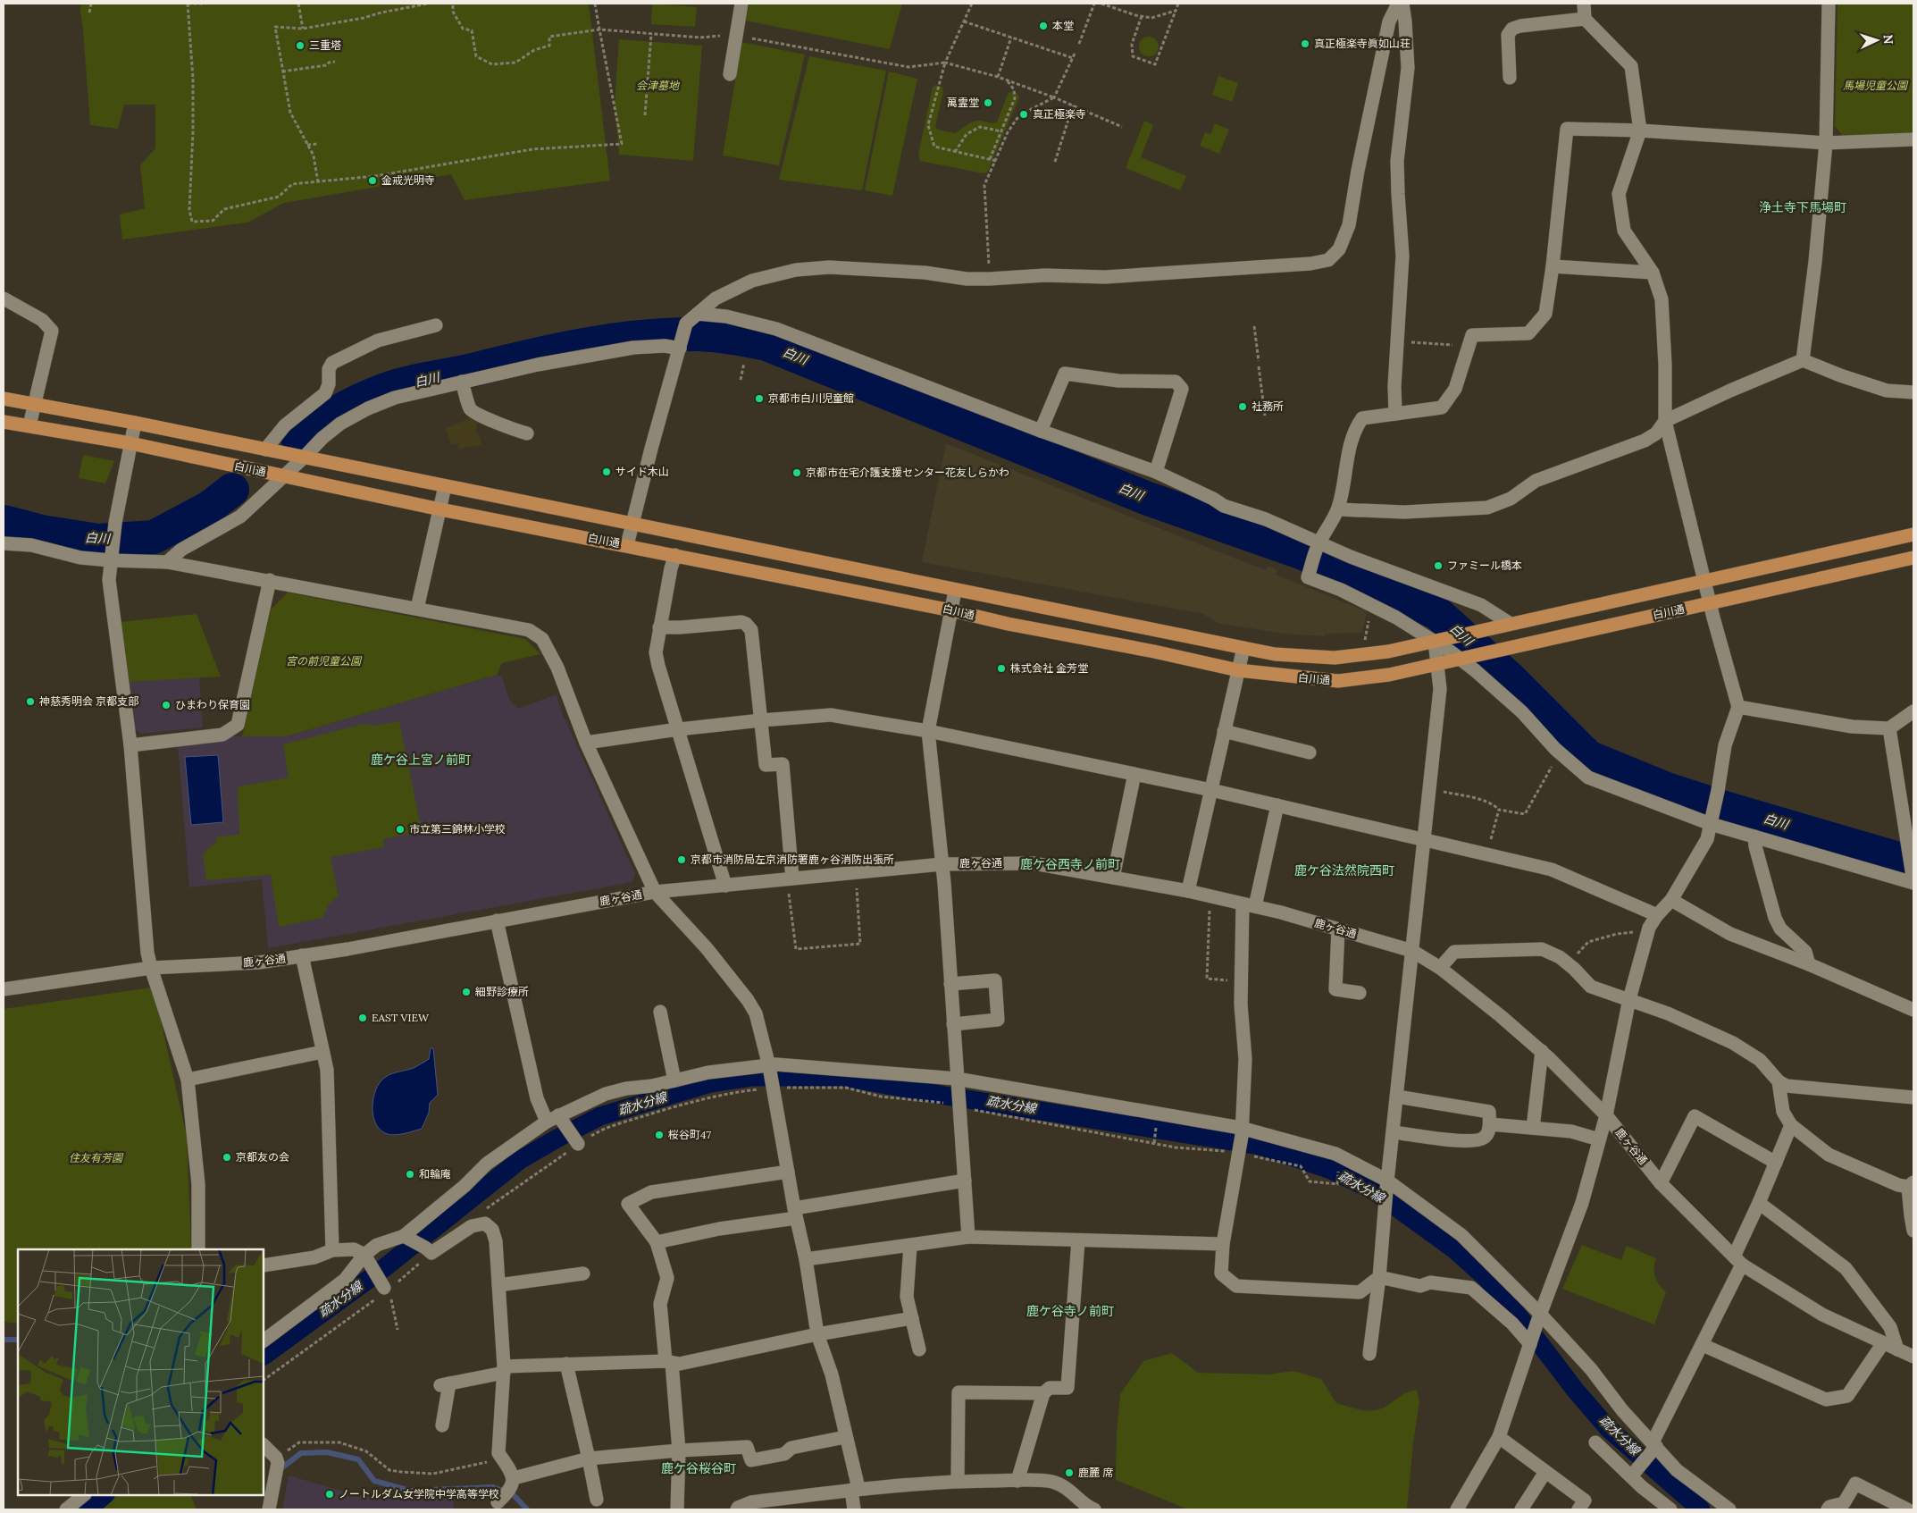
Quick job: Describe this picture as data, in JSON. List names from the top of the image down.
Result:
{
  "streets": {
    "main road": ["白川通"],
    "street": ["鹿ヶ谷通"]
  },
  "districts": [
    "浄土寺下馬場町",
    "鹿ケ谷上宮ノ前町",
    "鹿ケ谷西寺ノ前町",
    "鹿ケ谷法然院西町",
    "鹿ケ谷寺ノ前町",
    "鹿ケ谷桜谷町"
  ],
  "water": ["白川", "疏水分線"],
  "parks": [
    "会津墓地",
    "馬場児童公園",
    "宮の前児童公園",
    "住友有芳園"
  ],
  "places": [
    "本堂",
    "真正極楽寺眞如山荘",
    "三重塔",
    "萬霊堂",
    "真正極楽寺",
    "金戒光明寺",
    "京都市白川児童館",
    "社務所",
    "サイド木山",
    "京都市在宅介護支援センター花友しらかわ",
    "ファミール橋本",
    "株式会社 金芳堂",
    "神慈秀明会 京都支部",
    "ひまわり保育園",
    "市立第三錦林小学校",
    "京都市消防局左京消防署鹿ヶ谷消防出張所",
    "細野診療所",
    "EAST VIEW",
    "桜谷町47",
    "京都友の会",
    "和輪庵",
    "鹿麓 席",
    "ノートルダム女学院中学高等学校"
  ],
  "north": "right"
}
